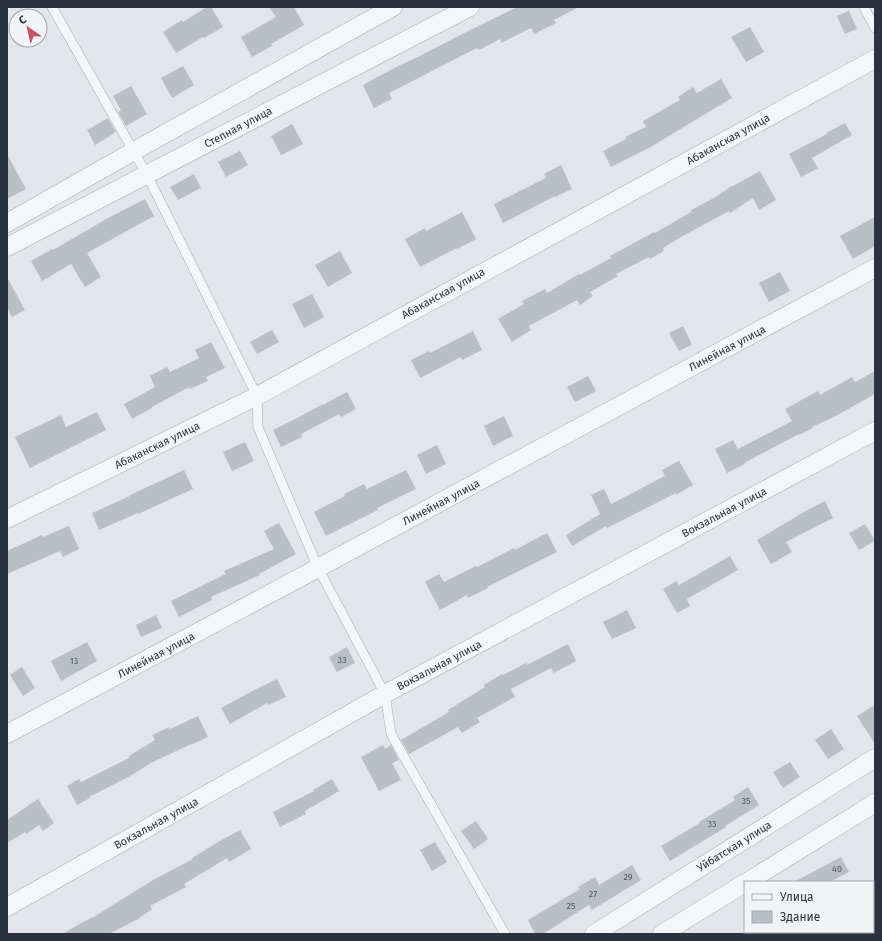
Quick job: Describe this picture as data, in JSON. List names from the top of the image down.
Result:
{
  "streets": {
    "street": [
      "Степная улица",
      "Абаканская улица",
      "Линейная улица",
      "Вокзальная улица",
      "Уйбатская улица"
    ]
  },
  "house_numbers": [
    "33",
    "13",
    "35",
    "33",
    "40",
    "29",
    "27",
    "25"
  ],
  "legend": ["Улица", "Здание"],
  "north": "top left"
}
